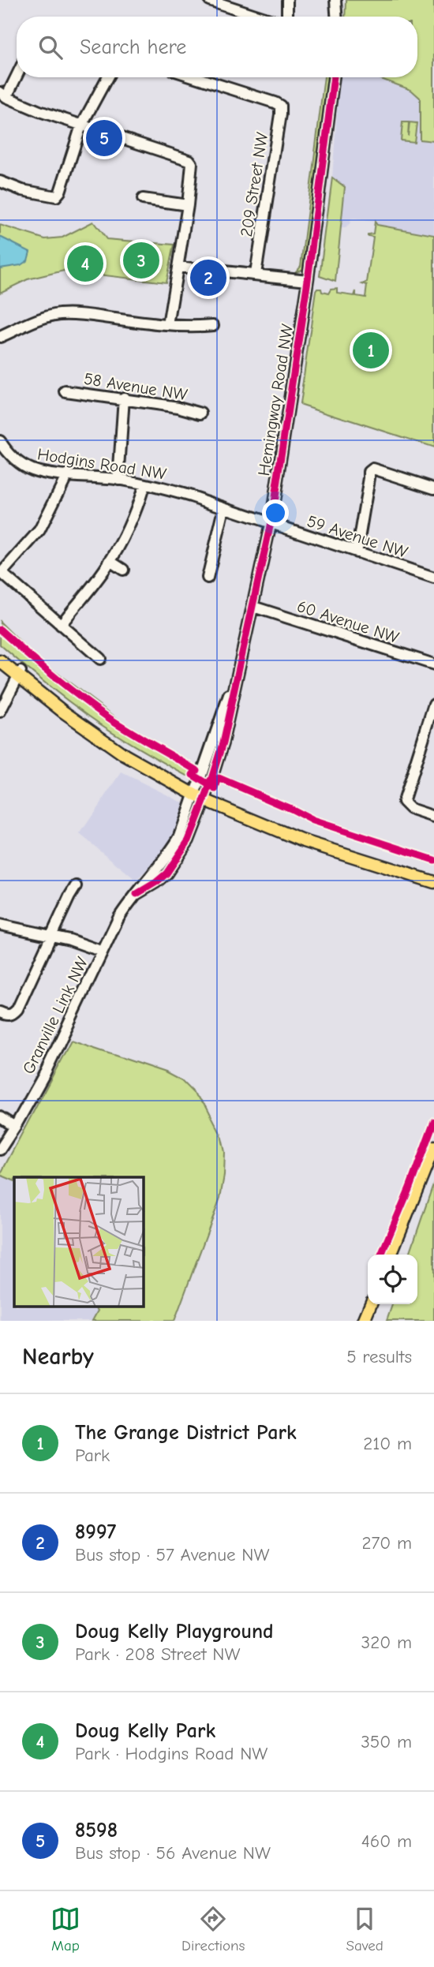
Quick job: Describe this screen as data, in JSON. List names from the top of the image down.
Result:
{
  "streets": {
    "street": [
      "209 Street NW",
      "58 Avenue NW",
      "Hemingway Road NW",
      "Hodgins Road NW",
      "59 Avenue NW",
      "60 Avenue NW",
      "Granville Link NW"
    ]
  },
  "crossings": [
    ["Hemingway Road NW", "Hodgins Road NW"],
    ["Hemingway Road NW", "59 Avenue NW"],
    ["Hemingway Road NW", "60 Avenue NW"],
    ["Hemingway Road NW", "Granville Link NW"],
    ["Hodgins Road NW", "59 Avenue NW"]
  ],
  "page": {
    "search": "Search here",
    "pins": [
      "5",
      "3",
      "4",
      "2",
      "1"
    ],
    "heading": ["Nearby", "5 results"],
    "list": [
      {
        "mark": "1",
        "name": "The Grange District Park",
        "note": "Park",
        "value": "210 m"
      },
      {
        "mark": "2",
        "name": "8997",
        "note": "Bus stop · 57 Avenue NW",
        "value": "270 m"
      },
      {
        "mark": "3",
        "name": "Doug Kelly Playground",
        "note": "Park · 208 Street NW",
        "value": "320 m"
      },
      {
        "mark": "4",
        "name": "Doug Kelly Park",
        "note": "Park · Hodgins Road NW",
        "value": "350 m"
      },
      {
        "mark": "5",
        "name": "8598",
        "note": "Bus stop · 56 Avenue NW",
        "value": "460 m"
      }
    ],
    "nav": ["Map", "Directions", "Saved"]
  }
}
